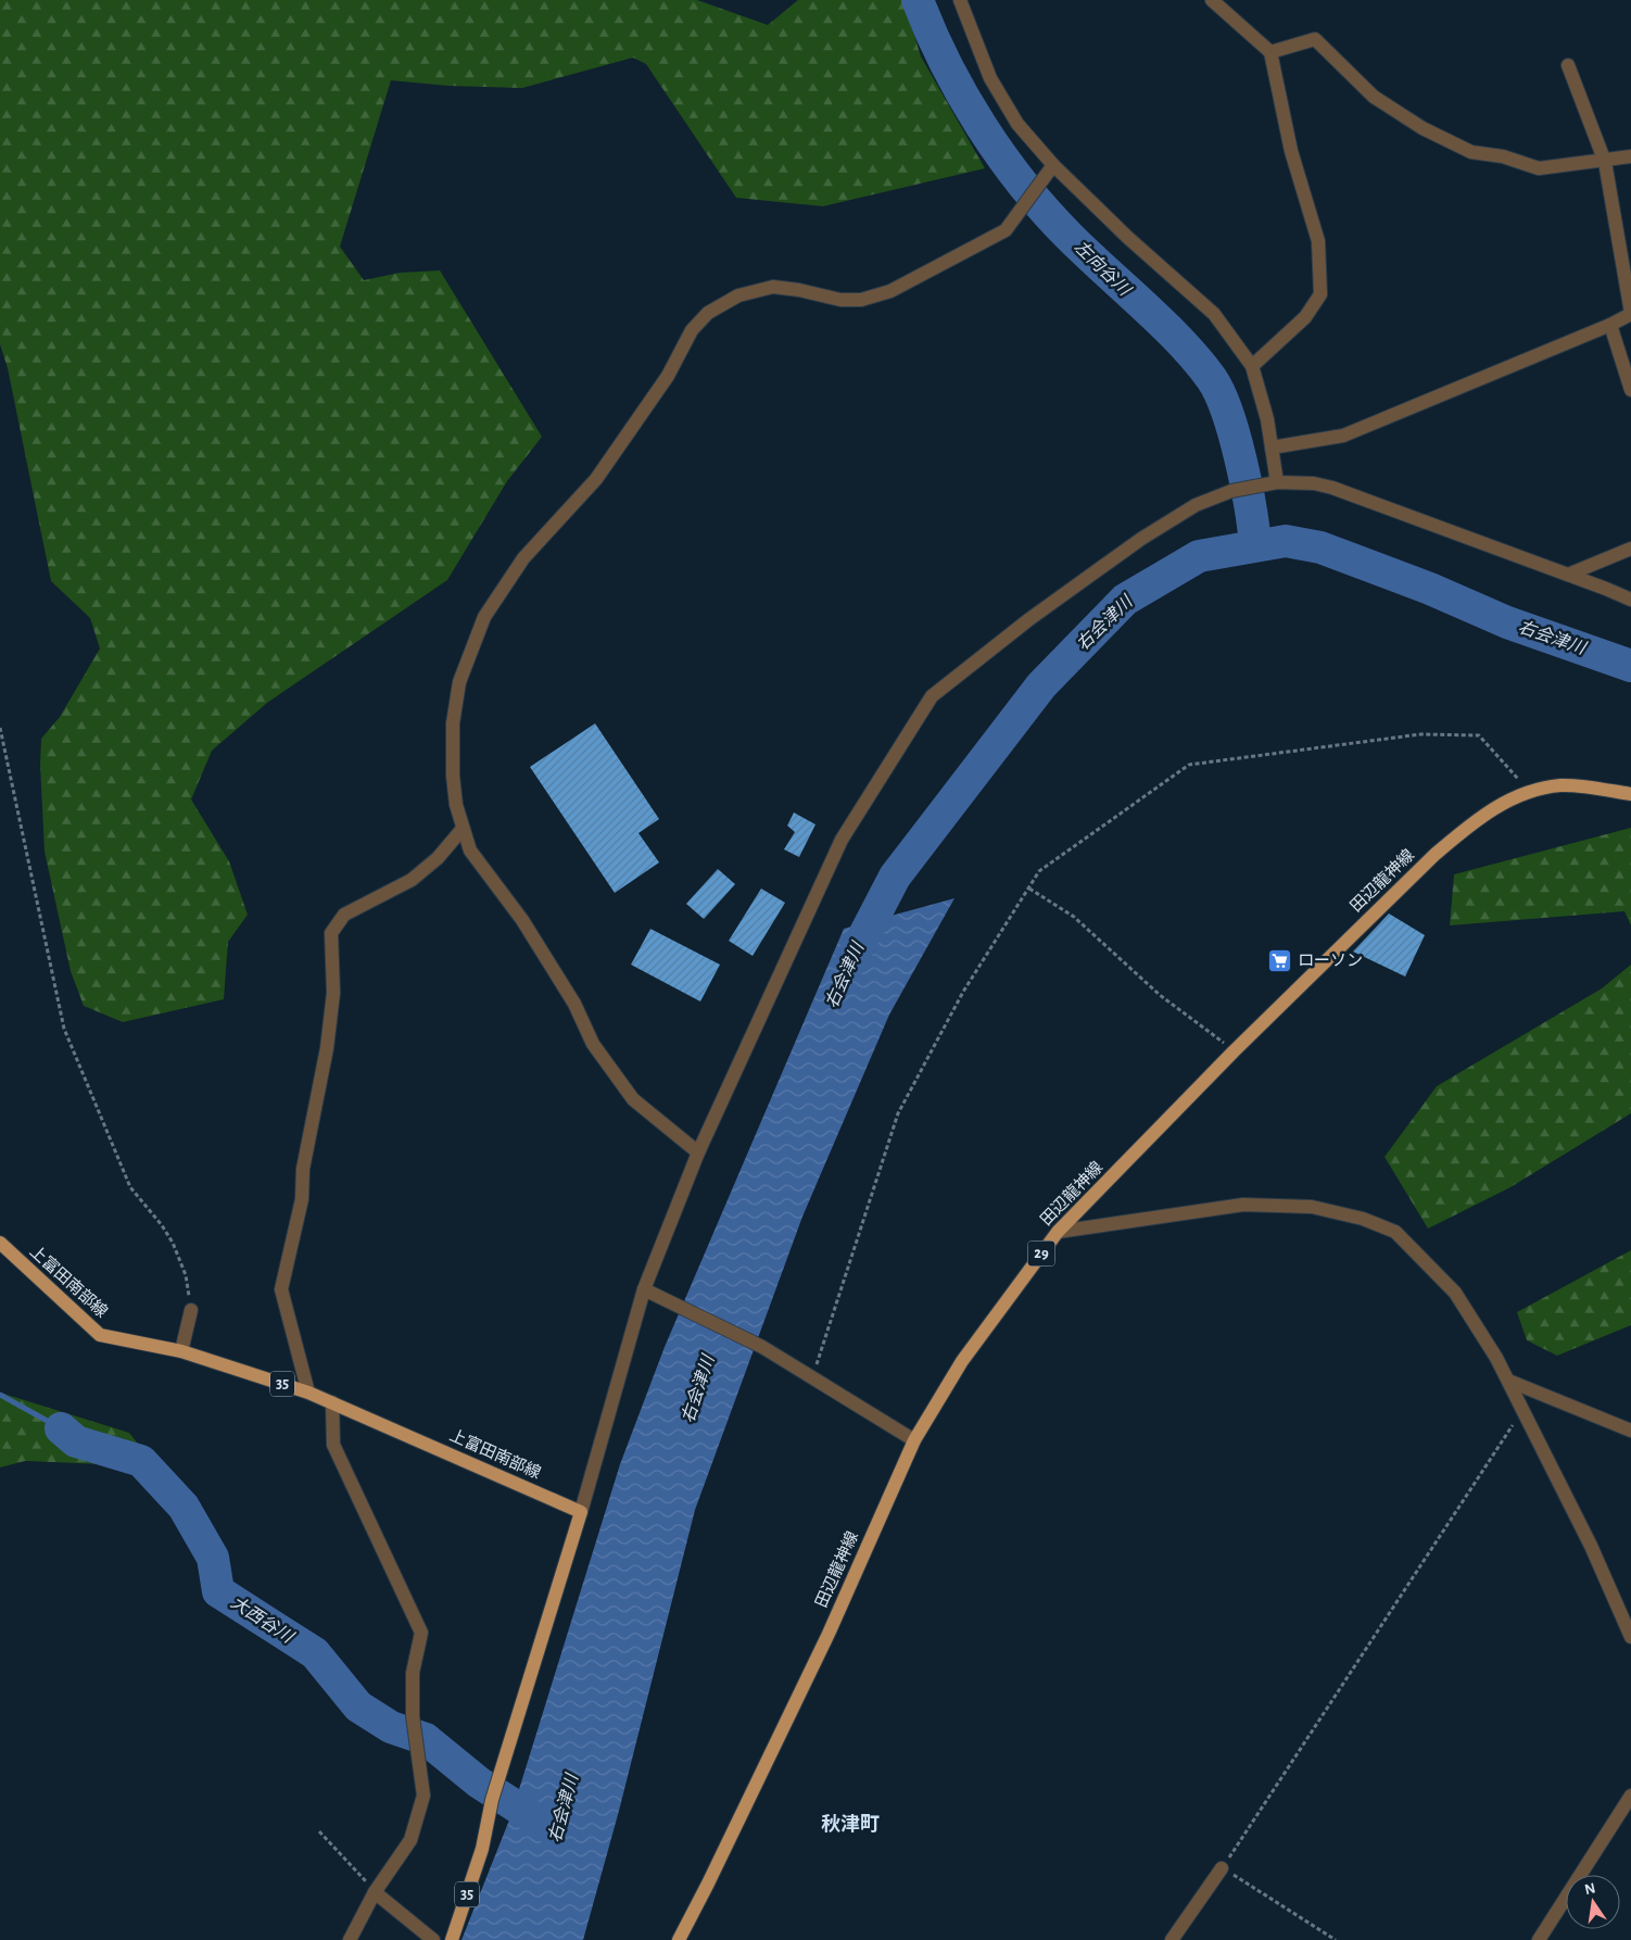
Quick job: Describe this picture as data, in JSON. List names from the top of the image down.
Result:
{
  "streets": {
    "main road": [
      "田辺龍神線",
      "29",
      "上富田南部線",
      "35"
    ]
  },
  "crossings": [
    ["上富田南部線", "35"]
  ],
  "districts": ["秋津町"],
  "water": ["左向谷川", "右会津川", "大西谷川"],
  "places": {
    "supermarket": ["ローソン"]
  },
  "north": "top"
}
